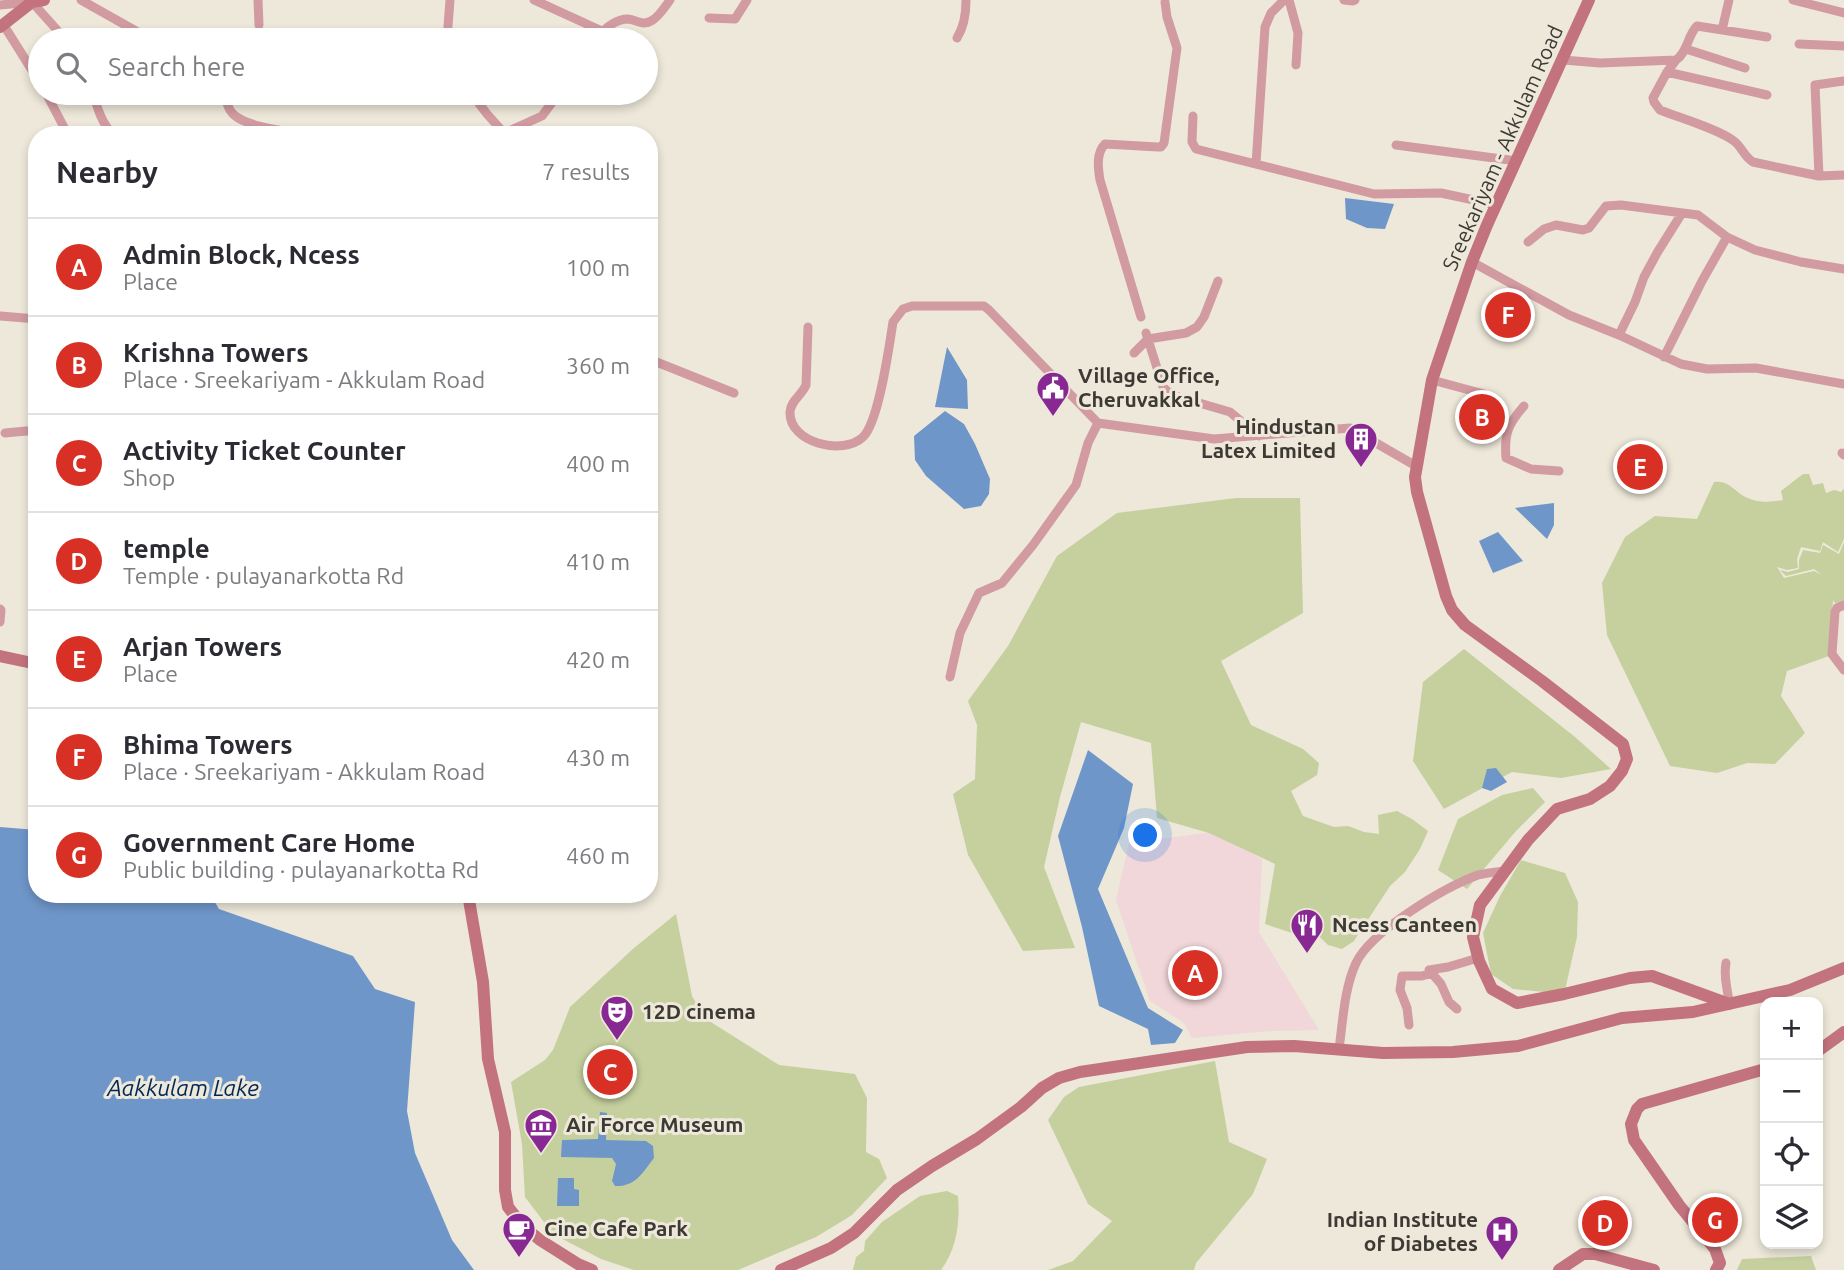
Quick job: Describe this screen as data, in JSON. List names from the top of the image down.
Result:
{
  "streets": {
    "main road": ["Sreekariyam - Akkulam Road"]
  },
  "water": ["Aakkulam Lake"],
  "places": {
    "public building": ["Village Office, Cheruvakkal"],
    "building": ["Hindustan Latex Limited"],
    "restaurant": ["Ncess Canteen"],
    "theatre": ["12D cinema"],
    "museum": ["Air Force Museum"],
    "cafe": ["Cine Cafe Park"],
    "hospital": ["Indian Institute of Diabetes"]
  },
  "page": {
    "search": "Search here",
    "heading": ["Nearby", "7 results"],
    "list": [
      {
        "mark": "A",
        "name": "Admin Block, Ncess",
        "note": "Place",
        "value": "100 m"
      },
      {
        "mark": "B",
        "name": "Krishna Towers",
        "note": "Place · Sreekariyam - Akkulam Road",
        "value": "360 m"
      },
      {
        "mark": "C",
        "name": "Activity Ticket Counter",
        "note": "Shop",
        "value": "400 m"
      },
      {
        "mark": "D",
        "name": "temple",
        "note": "Temple · pulayanarkotta Rd",
        "value": "410 m"
      },
      {
        "mark": "E",
        "name": "Arjan Towers",
        "note": "Place",
        "value": "420 m"
      },
      {
        "mark": "F",
        "name": "Bhima Towers",
        "note": "Place · Sreekariyam - Akkulam Road",
        "value": "430 m"
      },
      {
        "mark": "G",
        "name": "Government Care Home",
        "note": "Public building · pulayanarkotta Rd",
        "value": "460 m"
      }
    ],
    "pins": [
      "F",
      "B",
      "E",
      "A",
      "C",
      "G",
      "D"
    ],
    "map_buttons": ["+", "−"]
  }
}
